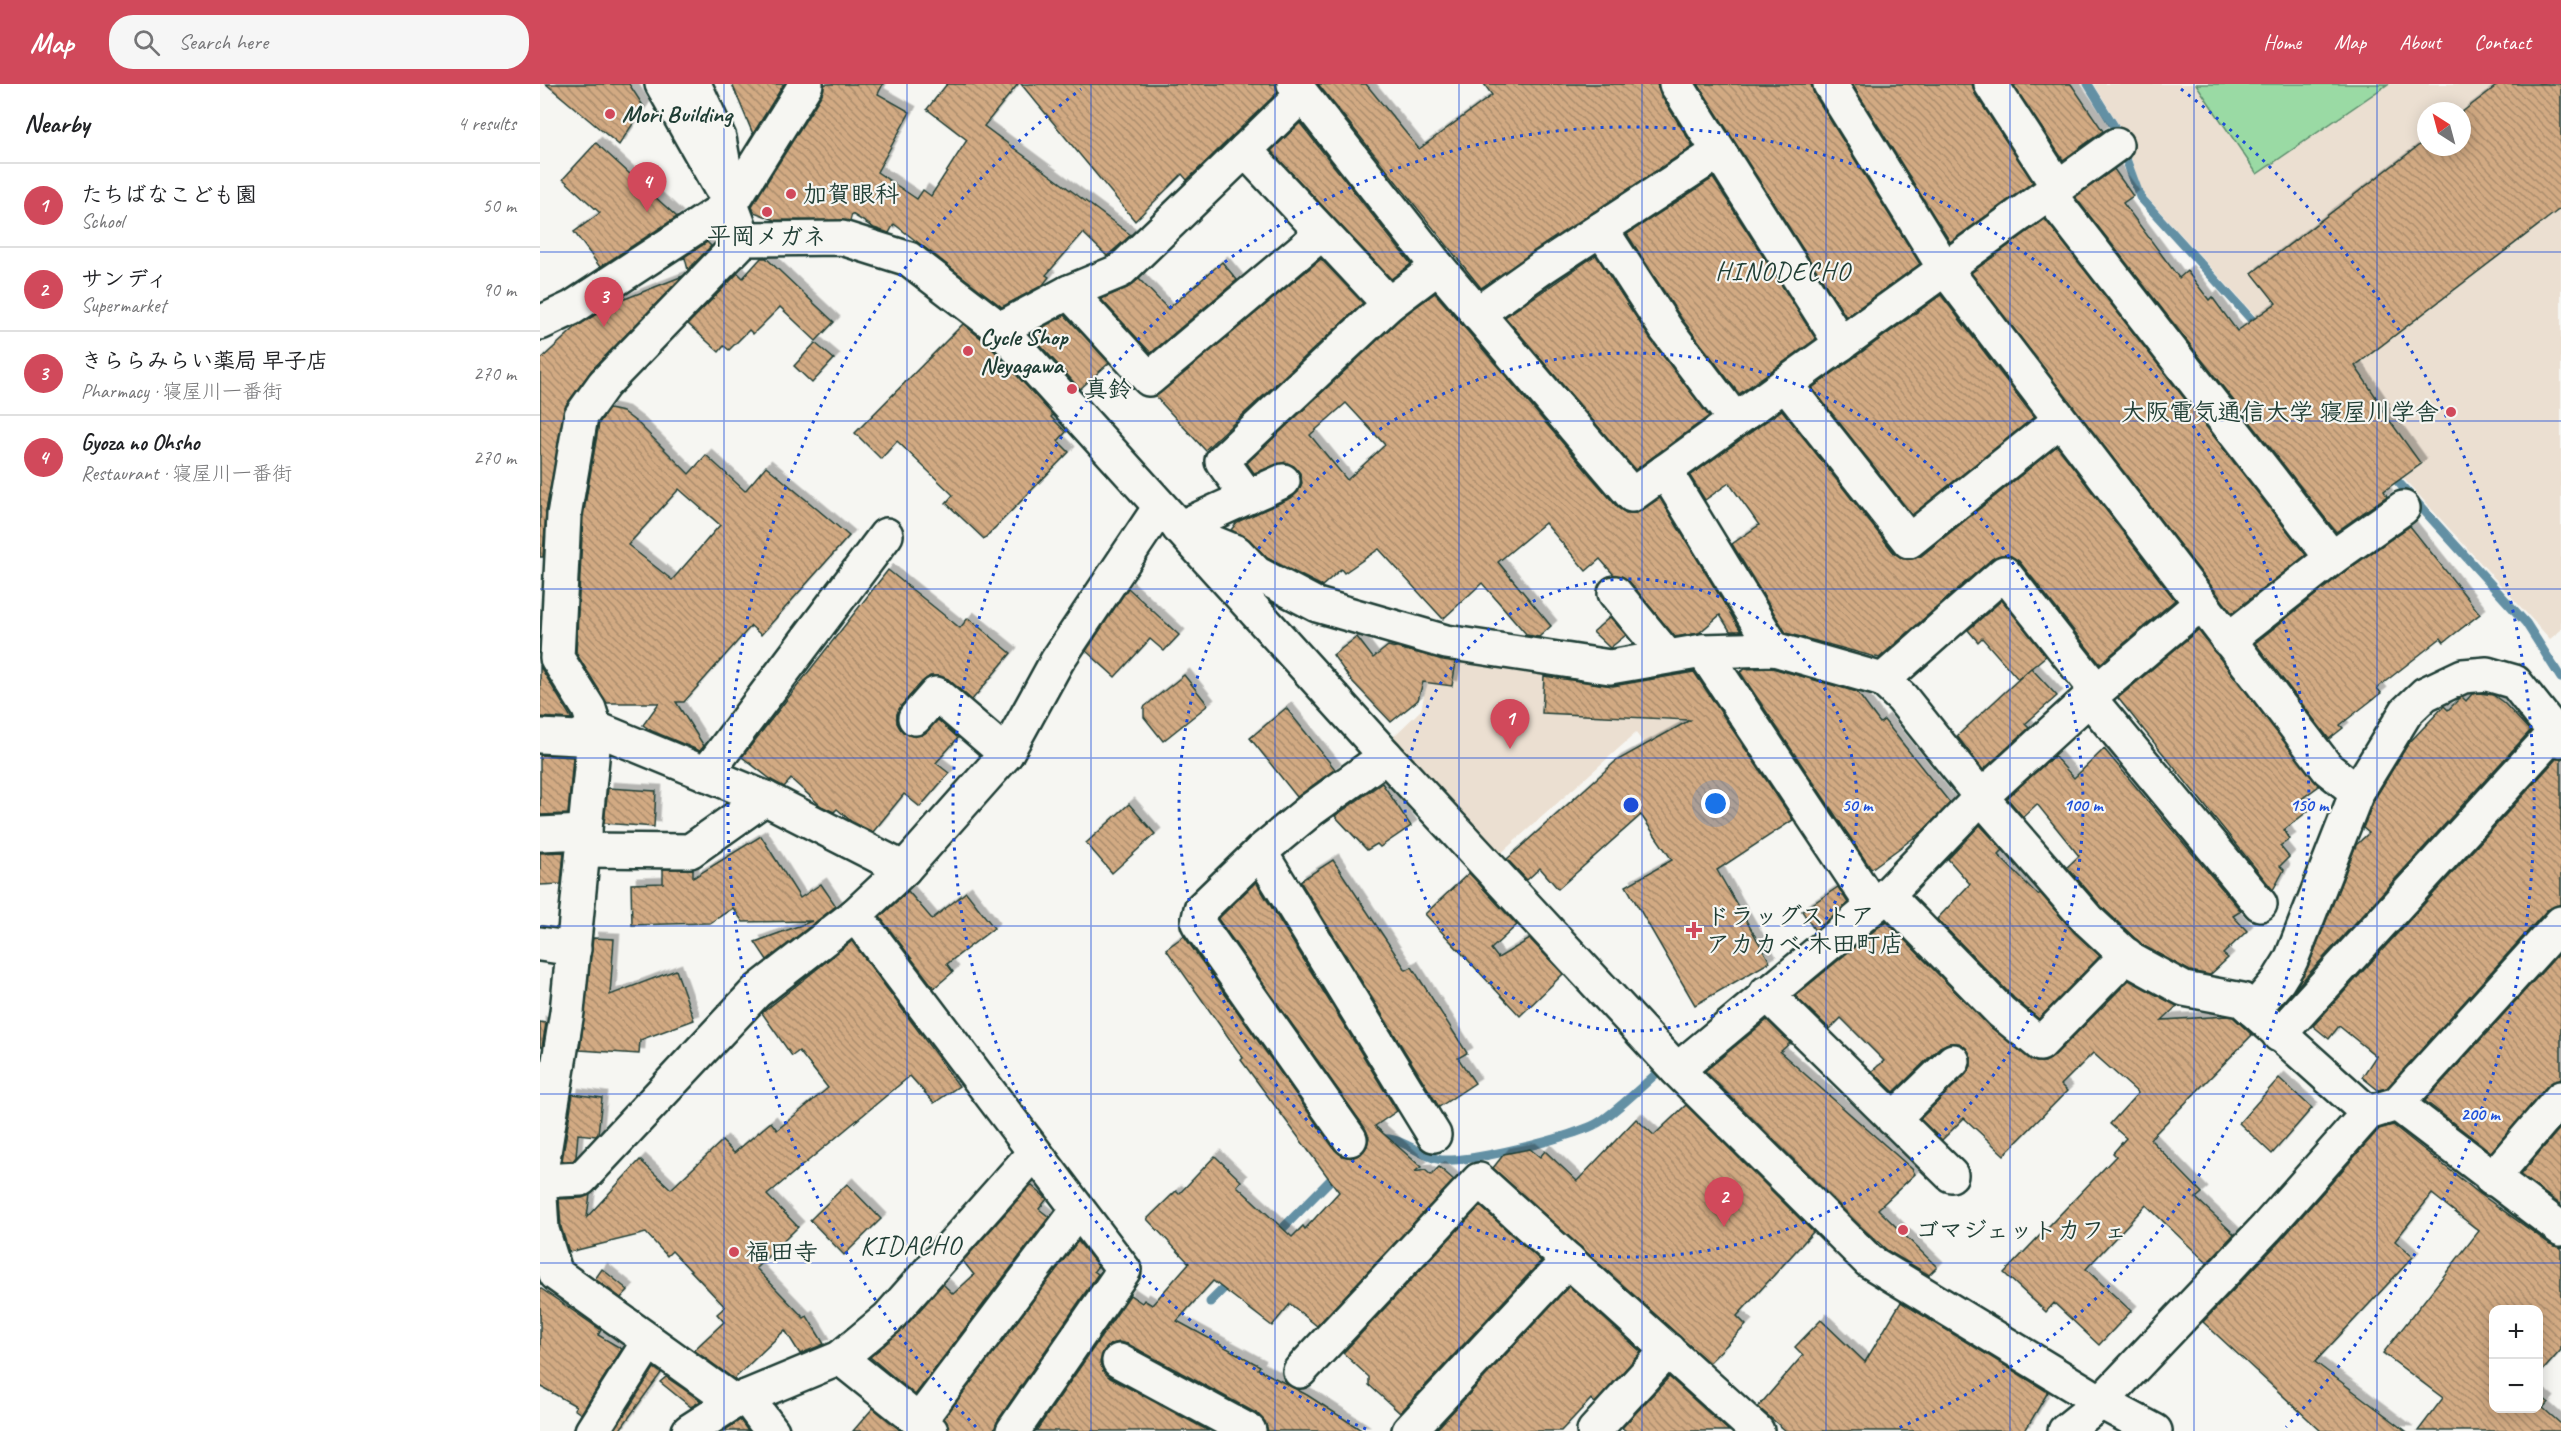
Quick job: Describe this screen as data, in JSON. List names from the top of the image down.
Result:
{
  "districts": ["HINODECHO", "KIDACHO"],
  "places": {
    "other": [
      "Mori Building",
      "加賀眼科",
      "平岡メガネ",
      "Cycle Shop Neyagawa",
      "真鈴",
      "大阪電気通信大学 寝屋川学舎",
      "ゴマジェットカフェ",
      "福田寺"
    ],
    "health": ["ドラッグストア アカカベ 木田町店"]
  },
  "north": "top left",
  "page": {
    "header": "Map",
    "search": "Search here",
    "nav": [
      "Home",
      "Map",
      "About",
      "Contact"
    ],
    "heading": ["Nearby", "4 results"],
    "list": [
      {
        "mark": "1",
        "name": "たちばなこども園",
        "note": "School",
        "value": "50 m"
      },
      {
        "mark": "2",
        "name": "サンディ",
        "note": "Supermarket",
        "value": "90 m"
      },
      {
        "mark": "3",
        "name": "きららみらい薬局 早子店",
        "note": "Pharmacy · 寝屋川一番街",
        "value": "270 m"
      },
      {
        "mark": "4",
        "name": "Gyoza no Ohsho",
        "note": "Restaurant · 寝屋川一番街",
        "value": "270 m"
      }
    ],
    "pins": [
      "4",
      "3",
      "1",
      "2"
    ],
    "map_buttons": ["+", "−"]
  },
  "rings": [
    "50 m",
    "100 m",
    "150 m",
    "200 m"
  ]
}
